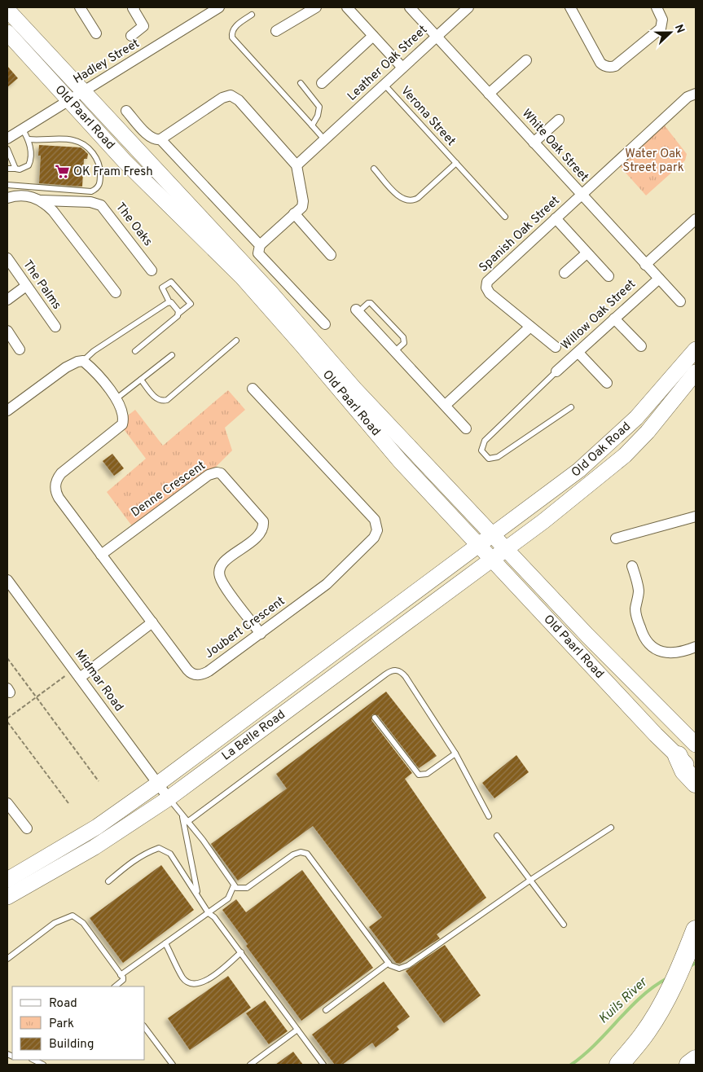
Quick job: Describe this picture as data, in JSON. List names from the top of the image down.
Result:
{
  "streets": {
    "main road": ["Old Paarl Road", "Old Oak Road", "La Belle Road"],
    "street": [
      "Hadley Street",
      "Leather Oak Street",
      "White Oak Street",
      "The Oaks",
      "Spanish Oak Street",
      "The Palms",
      "Willow Oak Street",
      "Denne Crescent",
      "Joubert Crescent",
      "Midmar Road"
    ],
    "lane": ["Verona Street"]
  },
  "crossings": [
    ["Hadley Street", "Old Paarl Road"],
    ["Leather Oak Street", "Verona Street"],
    ["Leather Oak Street", "White Oak Street"],
    ["Old Paarl Road", "Old Oak Road"],
    ["Old Paarl Road", "La Belle Road"],
    ["White Oak Street", "Spanish Oak Street"],
    ["White Oak Street", "Willow Oak Street"],
    ["Old Oak Road", "La Belle Road"],
    ["Denne Crescent", "Joubert Crescent"],
    ["Midmar Road", "La Belle Road"]
  ],
  "water": ["Kuils River"],
  "parks": ["Water Oak Street park"],
  "places": {
    "supermarket": ["OK Fram Fresh"]
  },
  "legend": ["Road", "Park", "Building"],
  "north": "right"
}
